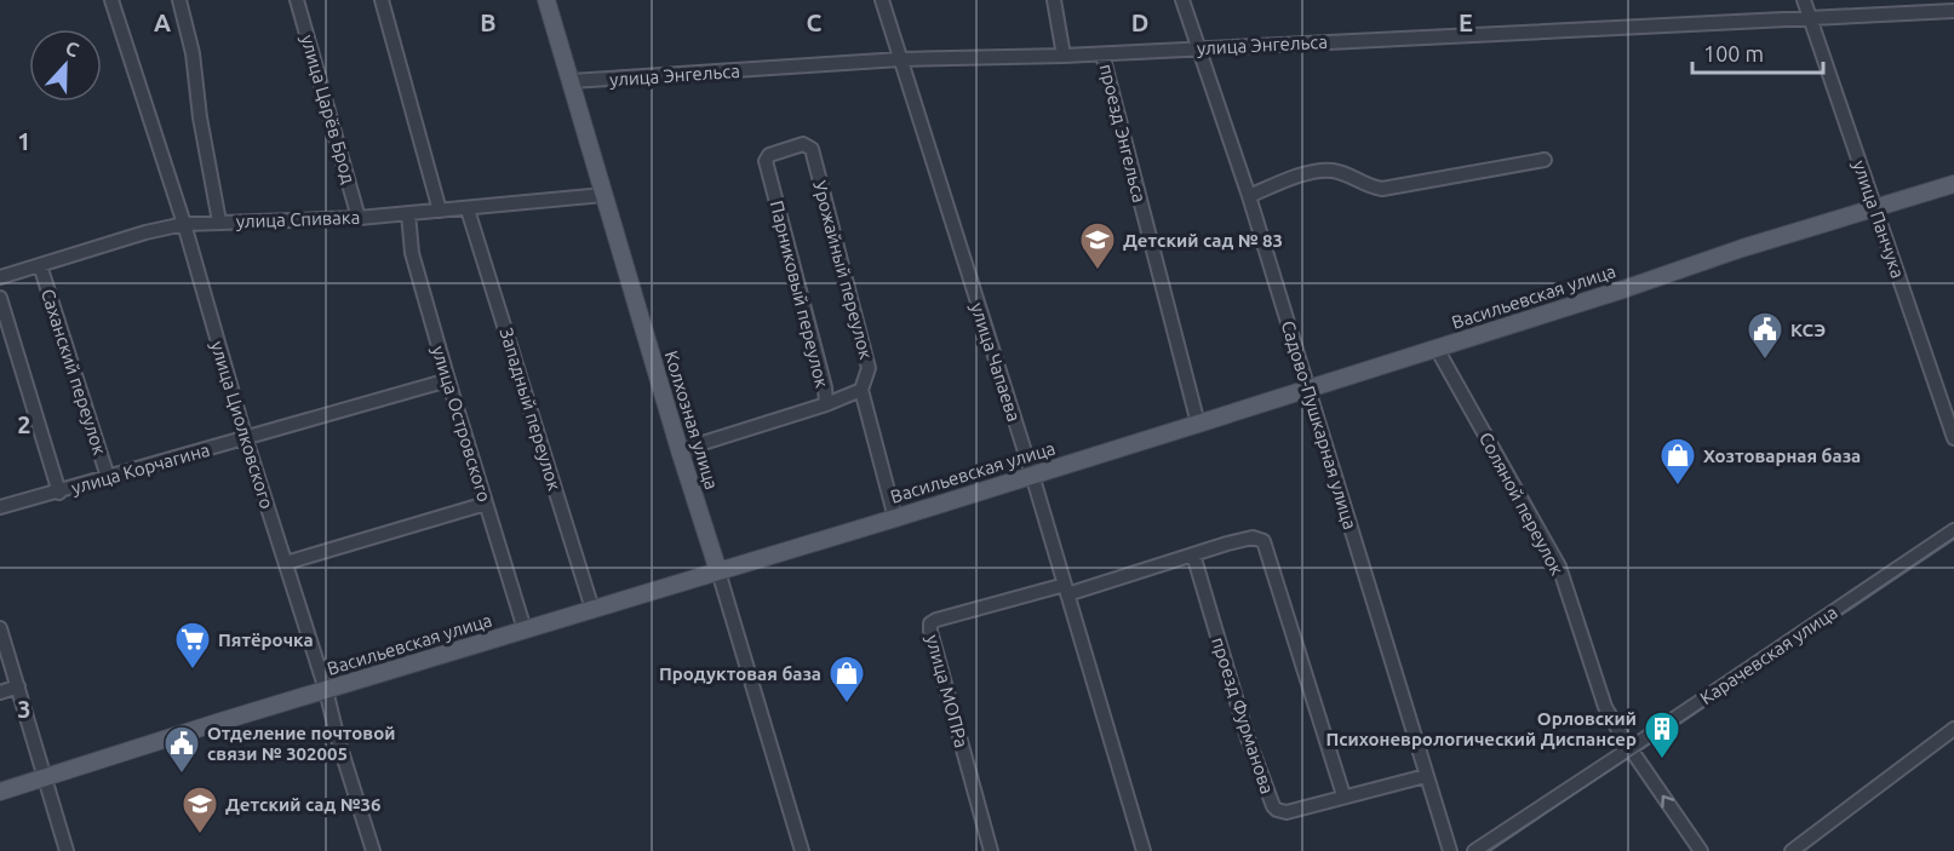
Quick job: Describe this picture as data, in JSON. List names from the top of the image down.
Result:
{
  "streets": {
    "main road": ["Васильевская улица", "Колхозная улица"],
    "street": [
      "улица Энгельса",
      "улица Царёв Брод",
      "проезд Энгельса",
      "улица Спивака",
      "улица Панчука",
      "Урожайный переулок",
      "Парниковый переулок",
      "улица Чапаева",
      "Саханский переулок",
      "Западный переулок",
      "улица Островского",
      "улица Циолковского",
      "Садово-Пушкарная улица",
      "улица Корчагина",
      "Соляной переулок",
      "Карачевская улица",
      "улица МОПРа",
      "проезд Фурманова"
    ]
  },
  "crossings": [
    ["улица Энгельса", "проезд Энгельса"],
    ["улица Энгельса", "улица Панчука"],
    ["улица Энгельса", "улица Чапаева"],
    ["улица Энгельса", "Колхозная улица"],
    ["улица Энгельса", "Садово-Пушкарная улица"],
    ["улица Царёв Брод", "улица Спивака"],
    ["проезд Энгельса", "Васильевская улица"],
    ["улица Спивака", "Саханский переулок"],
    ["улица Спивака", "Западный переулок"],
    ["улица Спивака", "Колхозная улица"],
    ["улица Спивака", "улица Островского"],
    ["улица Спивака", "улица Циолковского"],
    ["улица Панчука", "Васильевская улица"],
    ["Урожайный переулок", "Парниковый переулок"],
    ["Урожайный переулок", "Васильевская улица"],
    ["Парниковый переулок", "Колхозная улица"],
    ["Васильевская улица", "улица Чапаева"],
    ["Васильевская улица", "Западный переулок"],
    ["Васильевская улица", "Колхозная улица"],
    ["Васильевская улица", "улица Островского"],
    ["Васильевская улица", "улица Циолковского"],
    ["Васильевская улица", "Садово-Пушкарная улица"],
    ["Васильевская улица", "Соляной переулок"],
    ["улица Чапаева", "улица МОПРа"],
    ["Саханский переулок", "улица Корчагина"],
    ["улица Островского", "улица Корчагина"],
    ["улица Циолковского", "улица Корчагина"],
    ["Садово-Пушкарная улица", "проезд Фурманова"],
    ["Соляной переулок", "Карачевская улица"]
  ],
  "places": {
    "school or university": ["Детский сад № 83", "Детский сад №36"],
    "public building": ["КСЭ", "Отделение почтовой связи № 302005"],
    "shop": ["Хозтоварная база", "Продуктовая база"],
    "supermarket": ["Пятёрочка"],
    "building": ["Орловский Психоневрологический Диспансер"]
  },
  "scale_bar": "100 m",
  "north": "top",
  "grid": {
    "columns": [
      "A",
      "B",
      "C",
      "D",
      "E"
    ],
    "rows": ["1", "2", "3"]
  }
}
